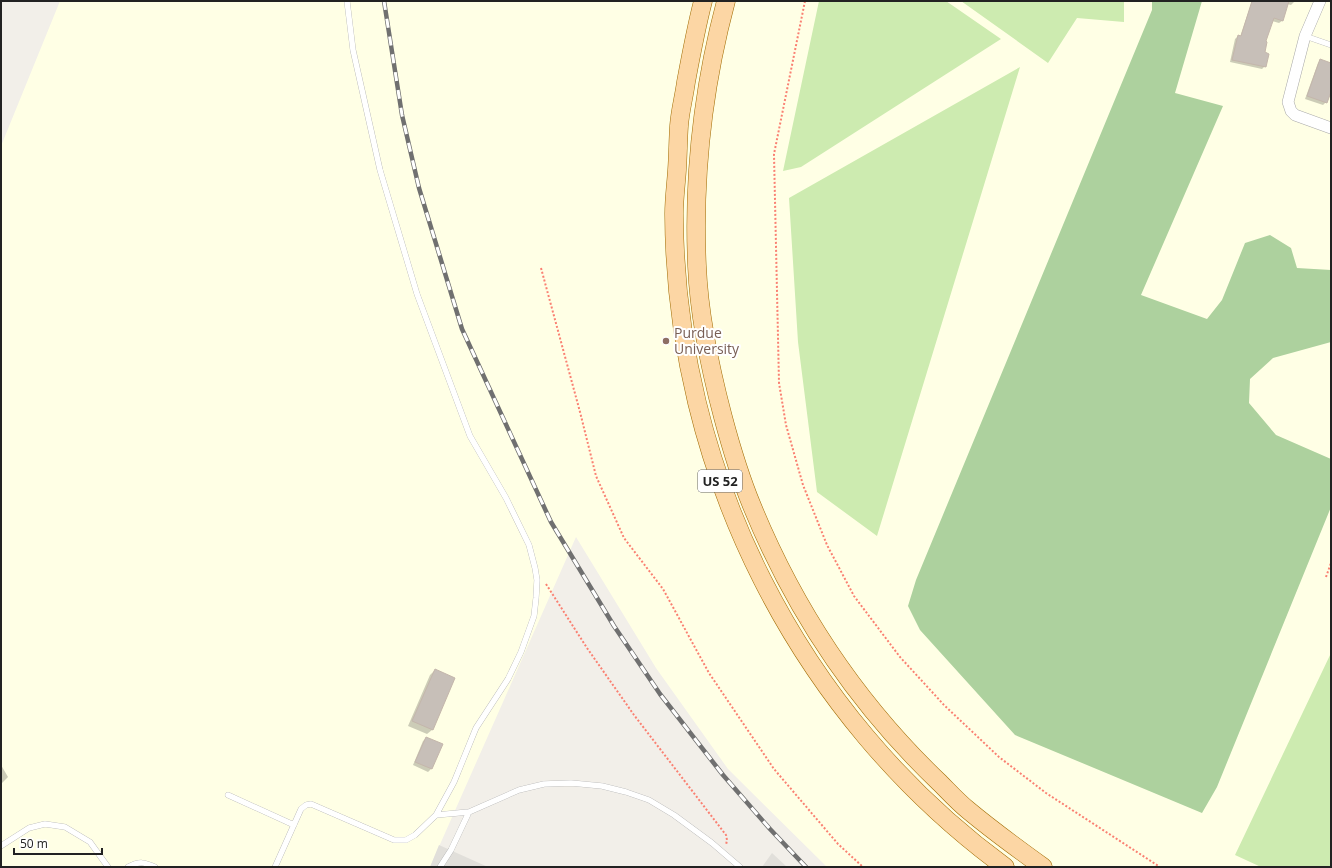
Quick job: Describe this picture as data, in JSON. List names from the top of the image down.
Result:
{
  "streets": {
    "main road": ["US 52"]
  },
  "places": ["Purdue University"],
  "scale_bar": "50 m"
}
